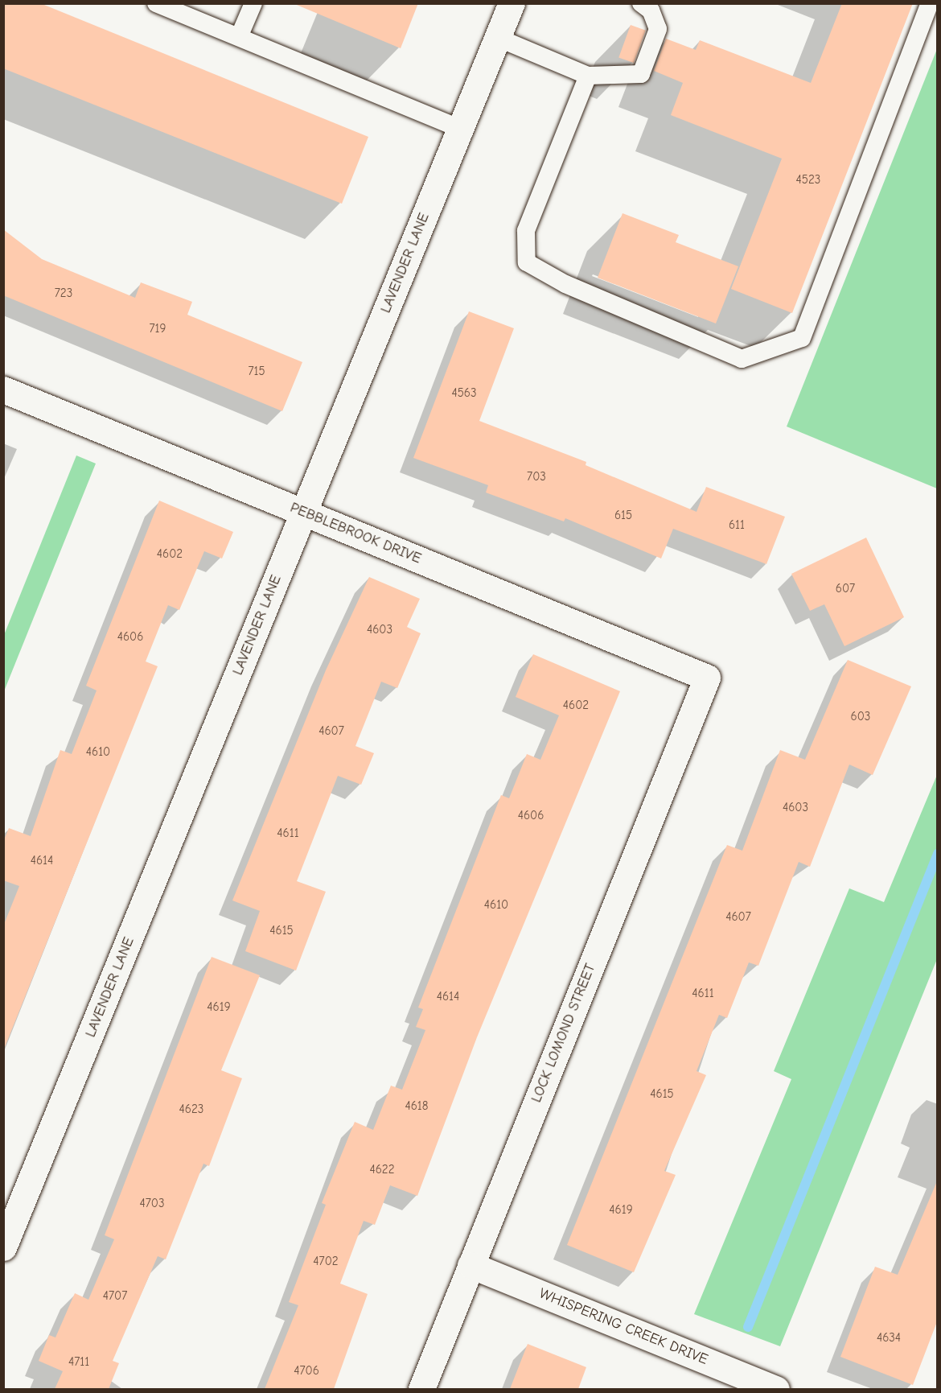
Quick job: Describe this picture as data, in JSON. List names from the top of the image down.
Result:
{
  "streets": {
    "street": [
      "LAVENDER LANE",
      "PEBBLEBROOK DRIVE",
      "LOCK LOMOND STREET",
      "WHISPERING CREEK DRIVE"
    ]
  },
  "crossings": [
    ["LAVENDER LANE", "PEBBLEBROOK DRIVE"],
    ["PEBBLEBROOK DRIVE", "LOCK LOMOND STREET"],
    ["LOCK LOMOND STREET", "WHISPERING CREEK DRIVE"]
  ],
  "house_numbers": [
    "4523",
    "723",
    "719",
    "715",
    "4563",
    "703",
    "615",
    "611",
    "4602",
    "607",
    "4603",
    "4606",
    "4602",
    "603",
    "4607",
    "4610",
    "4603",
    "4606",
    "4611",
    "4614",
    "4610",
    "4607",
    "4615",
    "4611",
    "4614",
    "4619",
    "4615",
    "4618",
    "4623",
    "4622",
    "4703",
    "4619",
    "4702",
    "4707",
    "4634",
    "4711",
    "4706"
  ]
}
